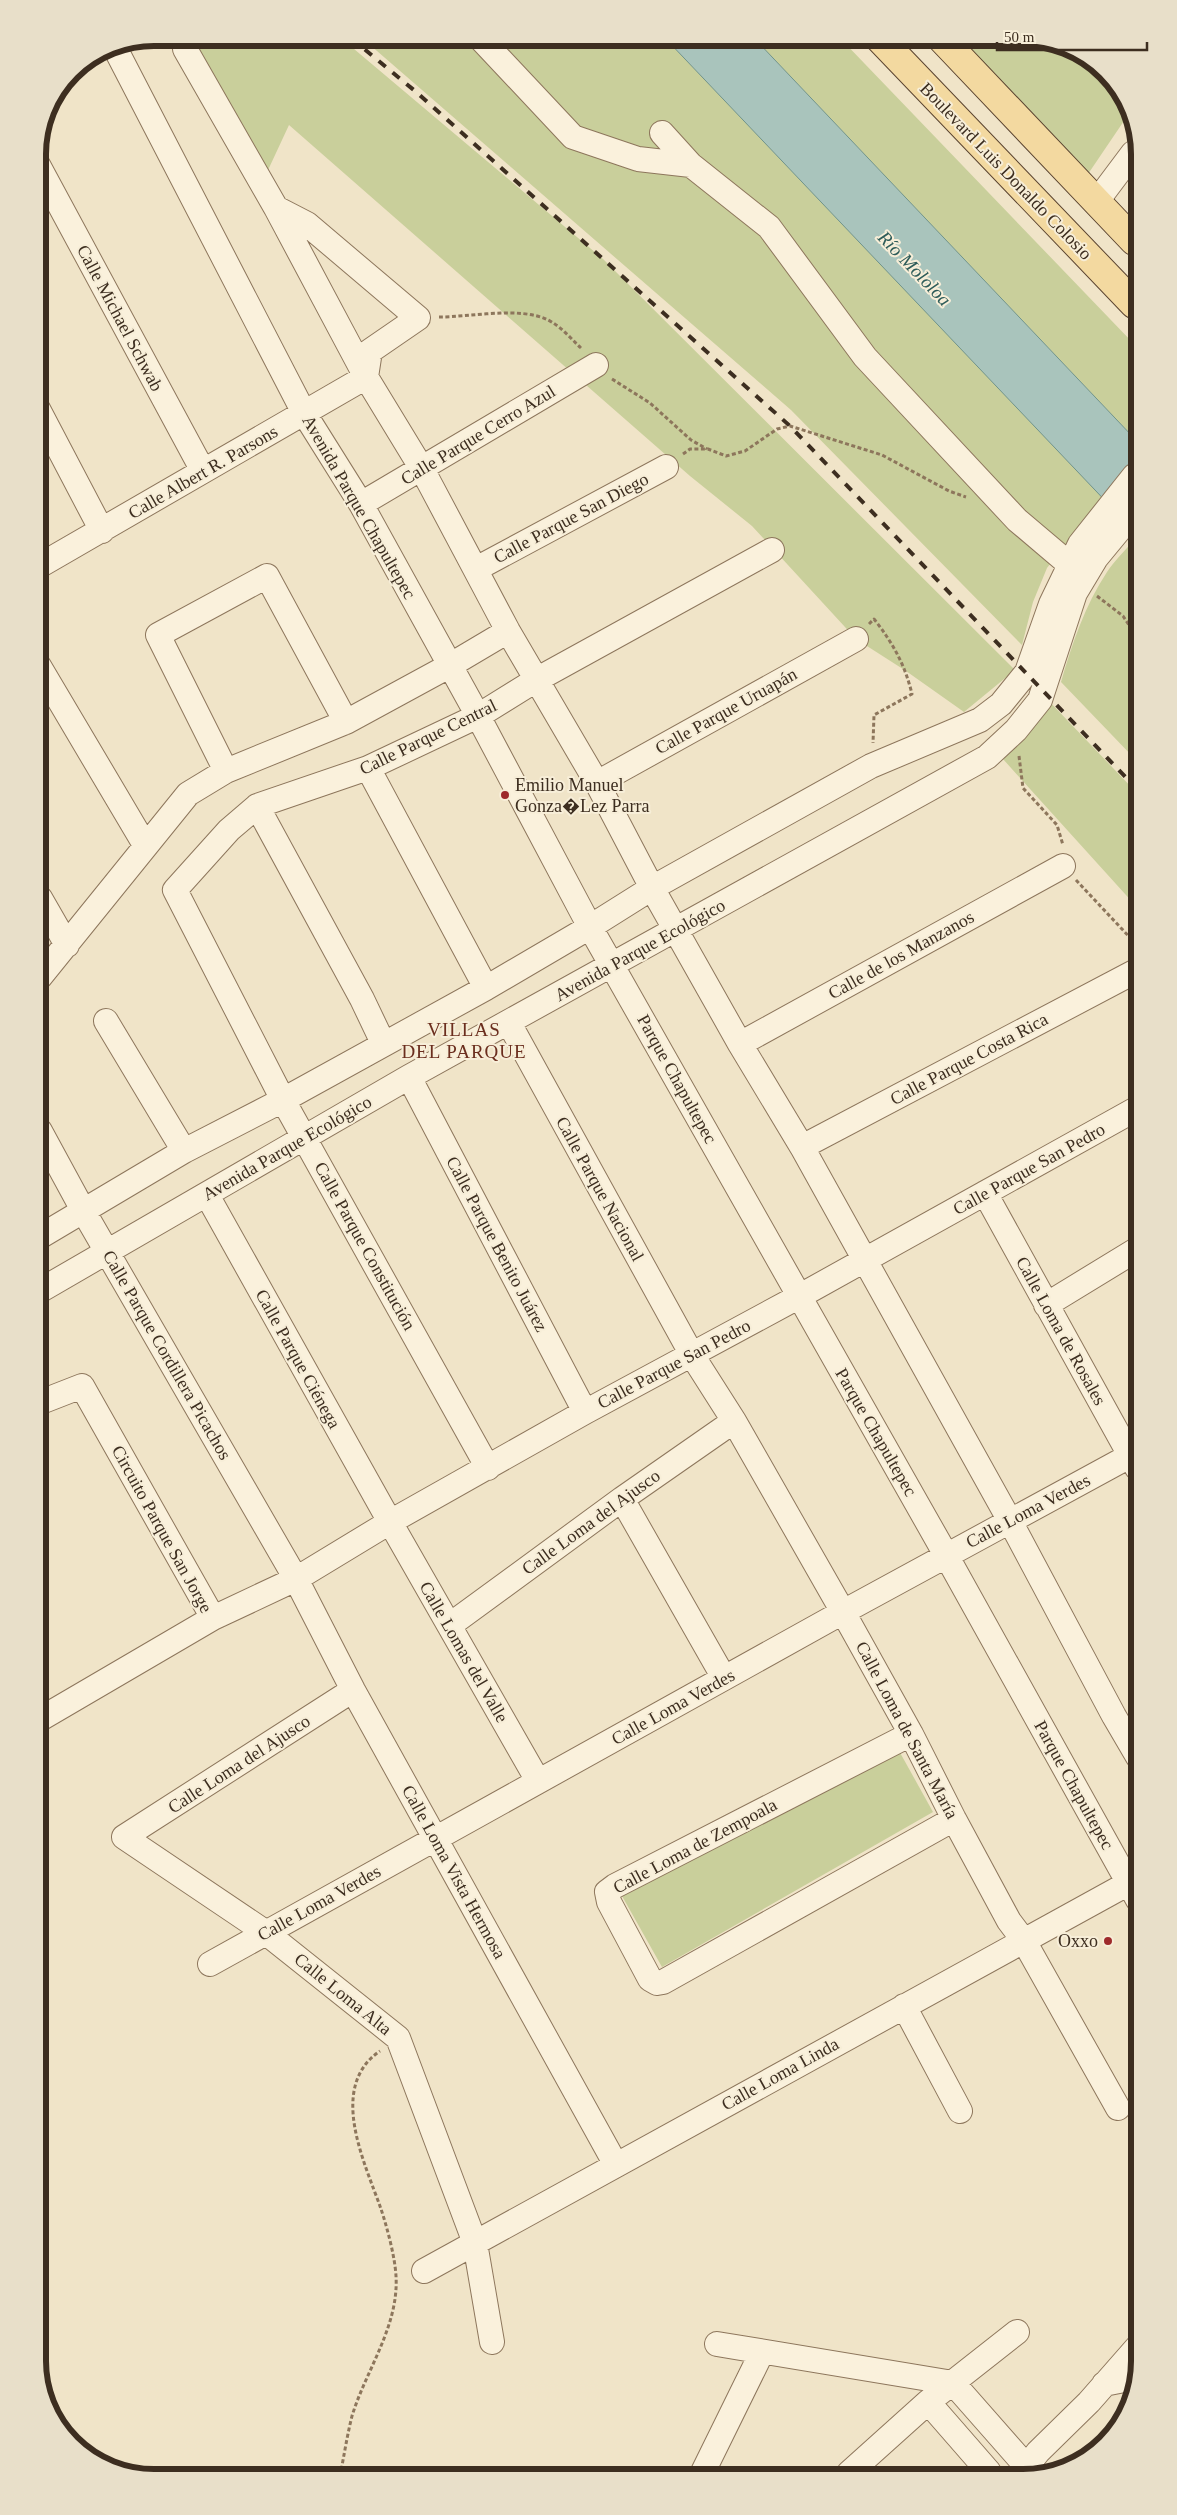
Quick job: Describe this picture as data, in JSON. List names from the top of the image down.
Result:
{
  "streets": {
    "main road": ["Boulevard Luis Donaldo Colosio"],
    "street": [
      "Calle Michael Schwab",
      "Calle Parque Cerro Azul",
      "Calle Albert R. Parsons",
      "Avenida Parque Chapultepec",
      "Calle Parque San Diego",
      "Calle Parque Uruapán",
      "Calle Parque Central",
      "Avenida Parque Ecológico",
      "Calle de los Manzanos",
      "Calle Parque Costa Rica",
      "Parque Chapultepec",
      "Calle Parque San Pedro",
      "Calle Parque Nacional",
      "Calle Parque Benito Juárez",
      "Calle Parque Constitución",
      "Calle Loma de Rosales",
      "Calle Parque Cordillera Picachos",
      "Calle Parque Ciénega",
      "Calle Loma Verdes",
      "Calle Loma del Ajusco",
      "Circuito Parque San Jorge",
      "Calle Lomas del Valle",
      "Calle Loma de Santa María",
      "Calle Loma de Zempoala",
      "Calle Loma Vista Hermosa",
      "Calle Loma Alta",
      "Calle Loma Linda"
    ]
  },
  "crossings": [
    ["Calle Michael Schwab", "Calle Albert R. Parsons"],
    ["Calle Parque Cerro Azul", "Avenida Parque Chapultepec"],
    ["Calle Albert R. Parsons", "Avenida Parque Chapultepec"],
    ["Avenida Parque Chapultepec", "Calle Parque Central"],
    ["Avenida Parque Chapultepec", "Avenida Parque Ecológico"],
    ["Avenida Parque Chapultepec", "Parque Chapultepec"],
    ["Calle Parque Central", "Calle Parque Constitución"],
    ["Avenida Parque Ecológico", "Parque Chapultepec"],
    ["Avenida Parque Ecológico", "Calle Parque Nacional"],
    ["Avenida Parque Ecológico", "Calle Parque Benito Juárez"],
    ["Avenida Parque Ecológico", "Calle Parque Constitución"],
    ["Avenida Parque Ecológico", "Calle Parque Cordillera Picachos"],
    ["Avenida Parque Ecológico", "Calle Parque Ciénega"],
    ["Parque Chapultepec", "Calle Parque San Pedro"],
    ["Parque Chapultepec", "Calle Loma Verdes"],
    ["Calle Parque San Pedro", "Calle Parque Nacional"],
    ["Calle Parque San Pedro", "Calle Parque Benito Juárez"],
    ["Calle Parque San Pedro", "Calle Parque Constitución"],
    ["Calle Parque San Pedro", "Calle Loma de Rosales"],
    ["Calle Parque San Pedro", "Calle Parque Cordillera Picachos"],
    ["Calle Parque San Pedro", "Calle Parque Ciénega"],
    ["Calle Parque San Pedro", "Circuito Parque San Jorge"],
    ["Calle Parque San Pedro", "Calle Lomas del Valle"],
    ["Calle Parque San Pedro", "Calle Loma de Santa María"],
    ["Calle Parque San Pedro", "Calle Loma Vista Hermosa"],
    ["Calle Parque Nacional", "Calle Loma de Santa María"],
    ["Calle Parque Cordillera Picachos", "Calle Loma Vista Hermosa"],
    ["Calle Parque Ciénega", "Calle Lomas del Valle"],
    ["Calle Loma Verdes", "Calle Lomas del Valle"],
    ["Calle Loma Verdes", "Calle Loma de Santa María"],
    ["Calle Loma Verdes", "Calle Loma Vista Hermosa"],
    ["Calle Loma Verdes", "Calle Loma Alta"],
    ["Calle Loma del Ajusco", "Calle Lomas del Valle"],
    ["Calle Loma del Ajusco", "Calle Loma de Santa María"],
    ["Calle Loma del Ajusco", "Calle Loma Vista Hermosa"],
    ["Calle Loma del Ajusco", "Calle Loma Alta"],
    ["Calle Loma de Santa María", "Calle Loma de Zempoala"],
    ["Calle Loma de Santa María", "Calle Loma Linda"],
    ["Calle Loma Vista Hermosa", "Calle Loma Linda"],
    ["Calle Loma Alta", "Calle Loma Linda"]
  ],
  "districts": ["VILLAS DEL PARQUE"],
  "water": ["Río Mololoa"],
  "places": ["Emilio Manuel Gonza�Lez Parra", "Oxxo"],
  "scale_bar": "50 m"
}
